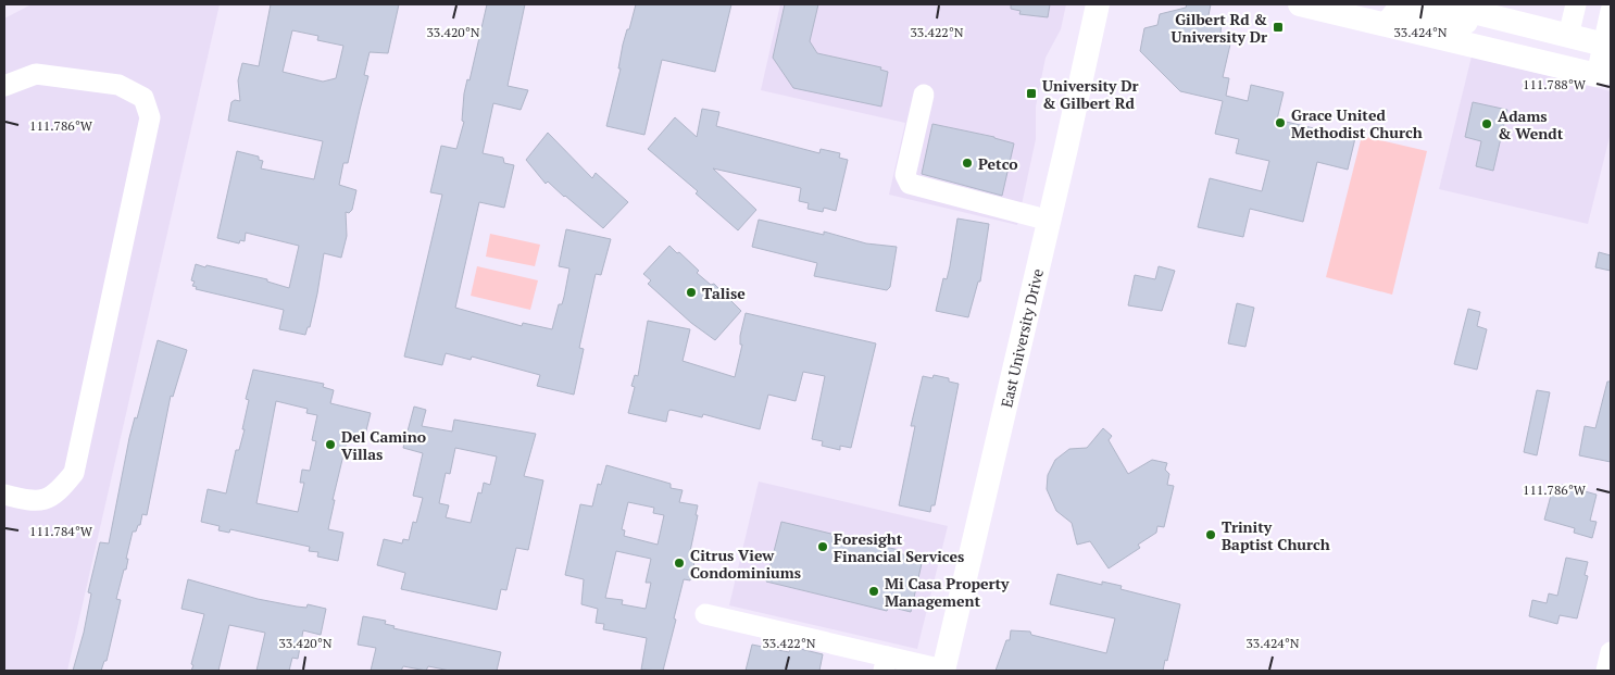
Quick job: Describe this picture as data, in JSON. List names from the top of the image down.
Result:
{
  "streets": {
    "main road": ["East University Drive"]
  },
  "places": {
    "transit": ["Gilbert Rd & University Dr", "University Dr & Gilbert Rd"],
    "other": [
      "Grace United Methodist Church",
      "Adams & Wendt",
      "Petco",
      "Talise",
      "Del Camino Villas",
      "Trinity Baptist Church",
      "Foresight Financial Services",
      "Citrus View Condominiums",
      "Mi Casa Property Management"
    ]
  },
  "coordinates": [
    "33.420°N",
    "33.422°N",
    "33.424°N",
    "111.788°W",
    "111.786°W",
    "111.784°W"
  ]
}
